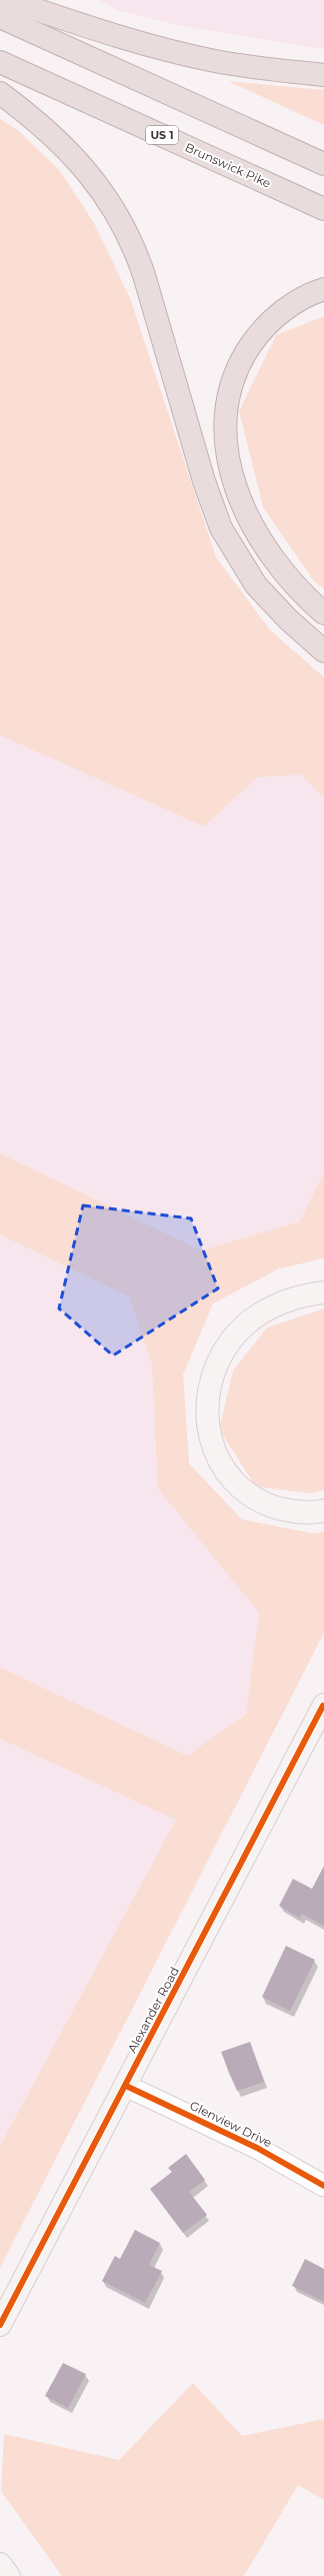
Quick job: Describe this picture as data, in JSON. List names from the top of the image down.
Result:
{
  "streets": {
    "highway": ["US 1", "Brunswick Pike"],
    "main road": ["Alexander Road"],
    "street": ["Glenview Drive"]
  },
  "crossings": [
    ["Alexander Road", "Glenview Drive"]
  ]
}
